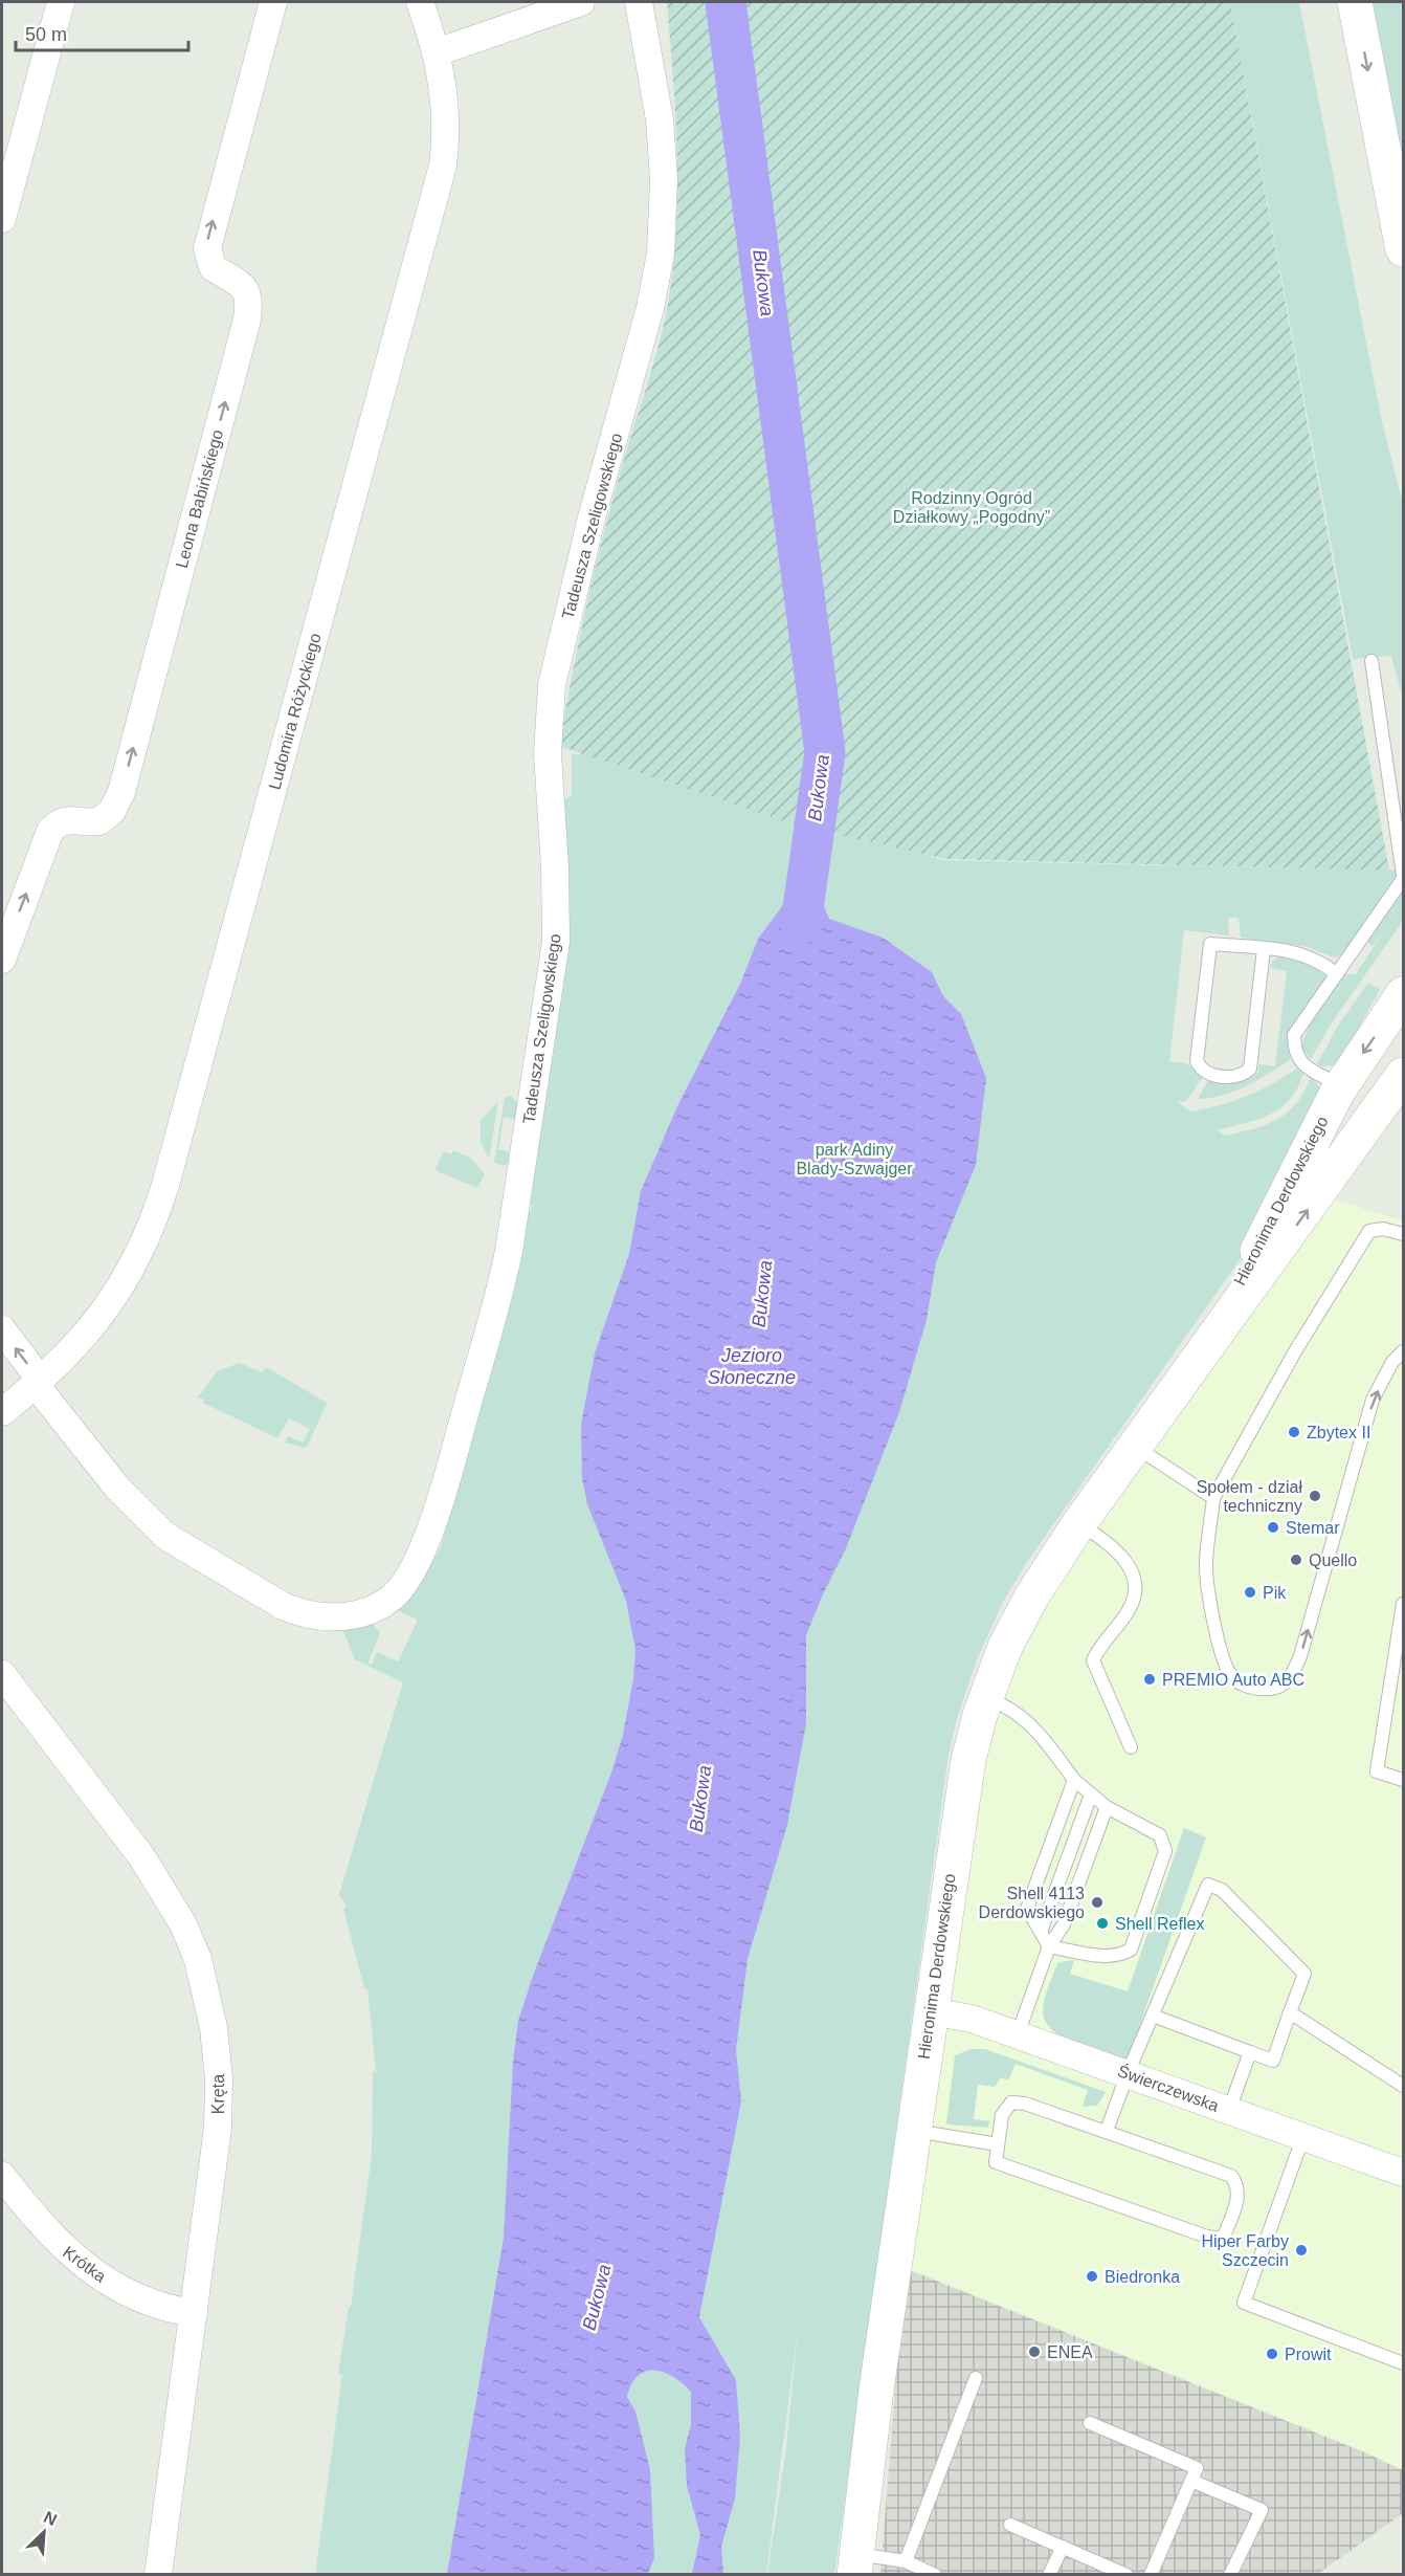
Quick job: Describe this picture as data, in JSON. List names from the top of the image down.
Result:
{
  "streets": {
    "main road": ["Hieronima Derdowskiego"],
    "street": [
      "Leona Babińskiego",
      "Tadeusza Szeligowskiego",
      "Ludomira Różyckiego",
      "Świerczewska",
      "Kręta",
      "Krótka"
    ]
  },
  "crossings": [
    ["Tadeusza Szeligowskiego", "Ludomira Różyckiego"],
    ["Hieronima Derdowskiego", "Świerczewska"],
    ["Kręta", "Krótka"]
  ],
  "one_way": ["Leona Babińskiego"],
  "water": ["Bukowa", "Jezioro Słoneczne"],
  "parks": ["Rodzinny Ogród Działkowy „Pogodny”", "park Adiny Blady-Szwajger"],
  "places": [
    "Zbytex II",
    "Społem - dział techniczny",
    "Stemar",
    "Quello",
    "Pik",
    "PREMIO Auto ABC",
    "Shell 4113 Derdowskiego",
    "Shell Reflex",
    "Hiper Farby Szczecin",
    "Biedronka",
    "ENEA",
    "Prowit"
  ],
  "scale_bar": "50 m",
  "north": "top right"
}
